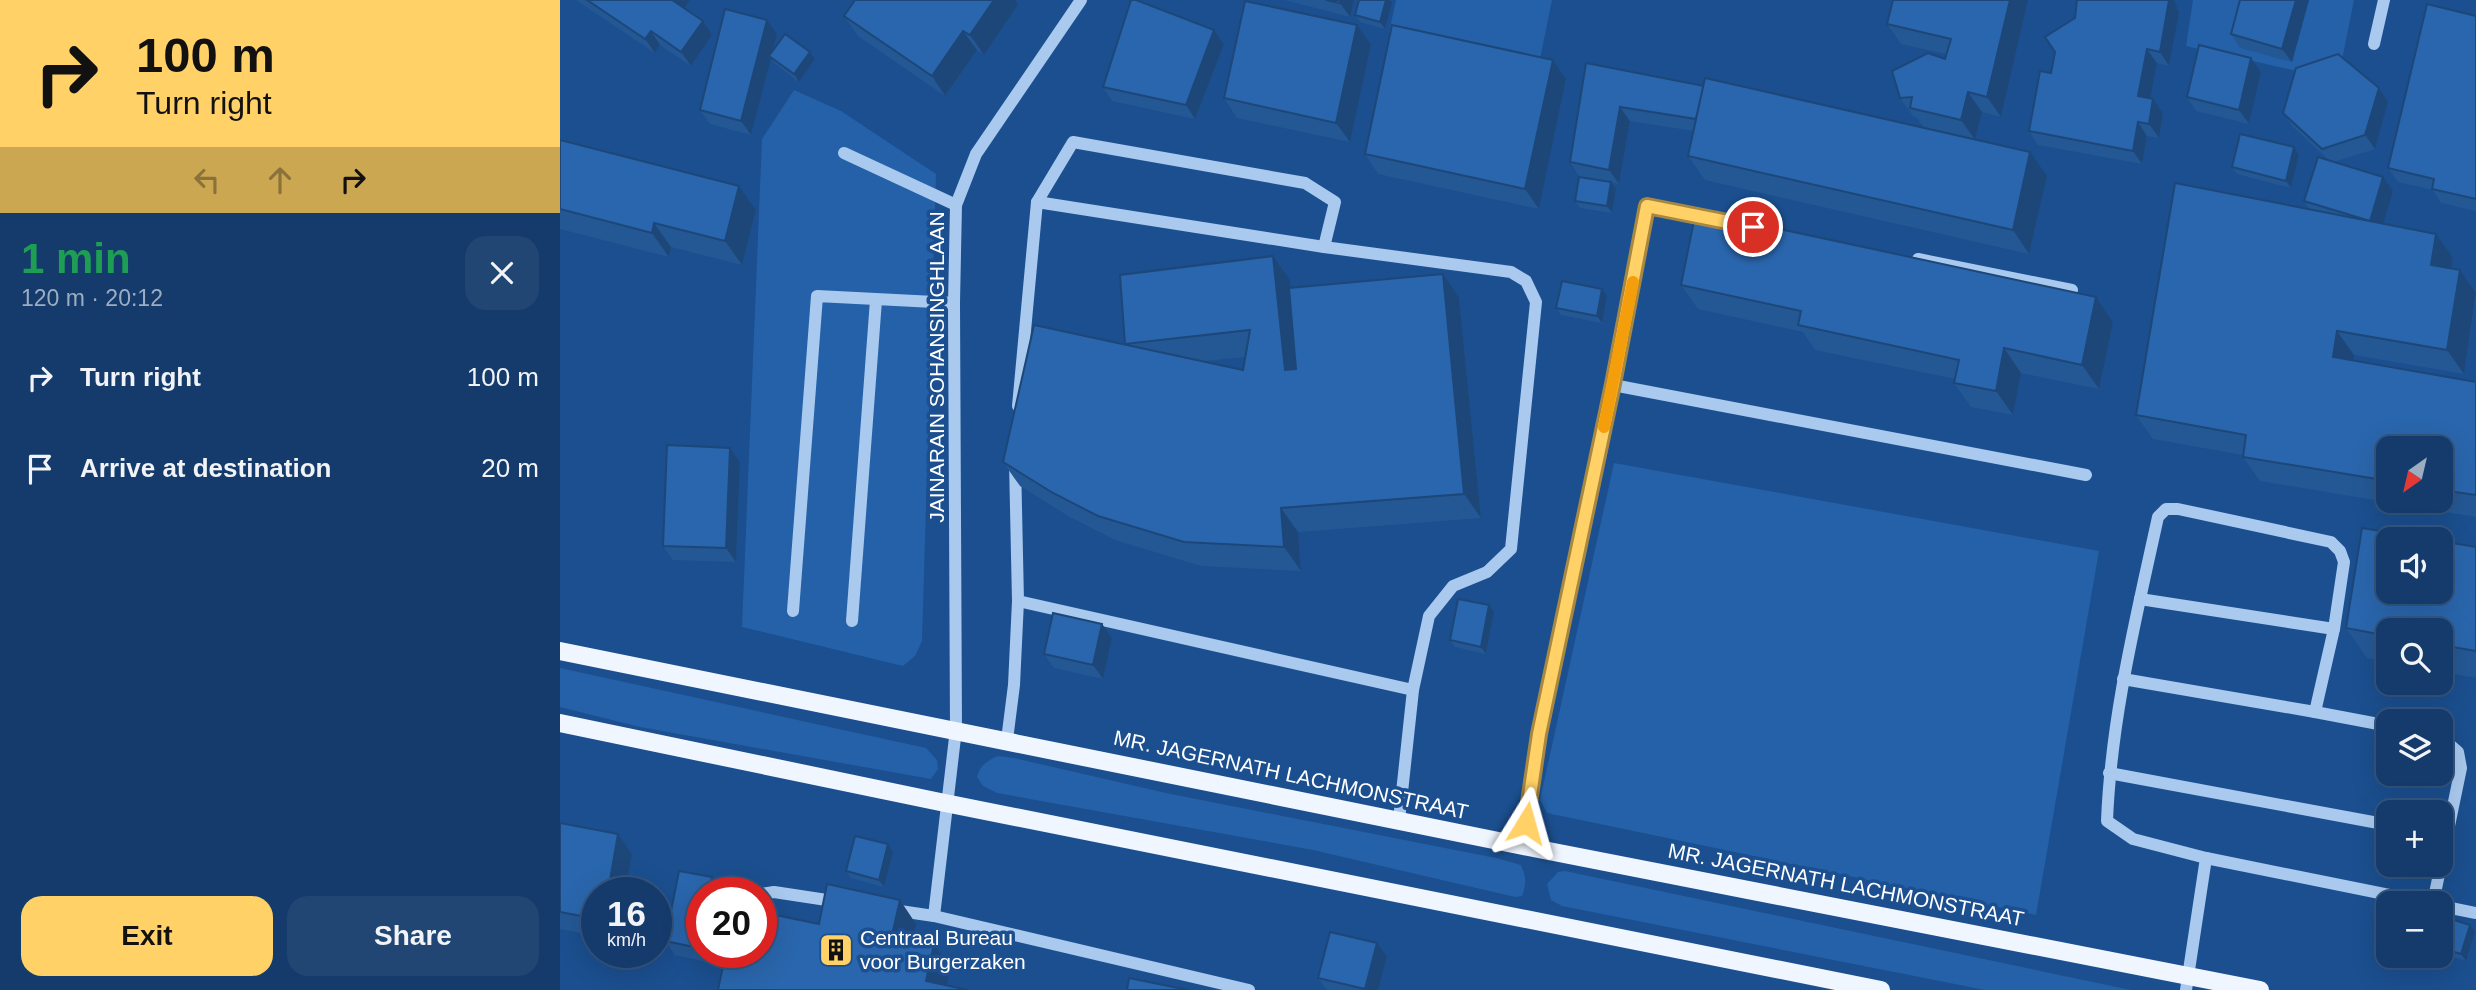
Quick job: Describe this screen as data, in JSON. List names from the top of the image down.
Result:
{
  "streets": {
    "main road": ["MR. JAGERNATH LACHMONSTRAAT"],
    "street": ["JAINARAIN SOHANSINGHLAAN"]
  },
  "crossings": [
    ["JAINARAIN SOHANSINGHLAAN", "MR. JAGERNATH LACHMONSTRAAT"]
  ],
  "places": {
    "building": ["Centraal Bureau voor Burgerzaken"]
  },
  "north": "bottom left",
  "page": {
    "turn": ["100 m", "Turn right"],
    "heading": ["1 min", "120 m · 20:12"],
    "list": [
      {
        "name": "Turn right",
        "value": "100 m"
      },
      {
        "name": "Arrive at destination",
        "value": "20 m"
      }
    ],
    "map_buttons": ["+", "−"],
    "speed": "16 km/h",
    "limit": "20",
    "buttons": ["Exit", "Share"]
  }
}
